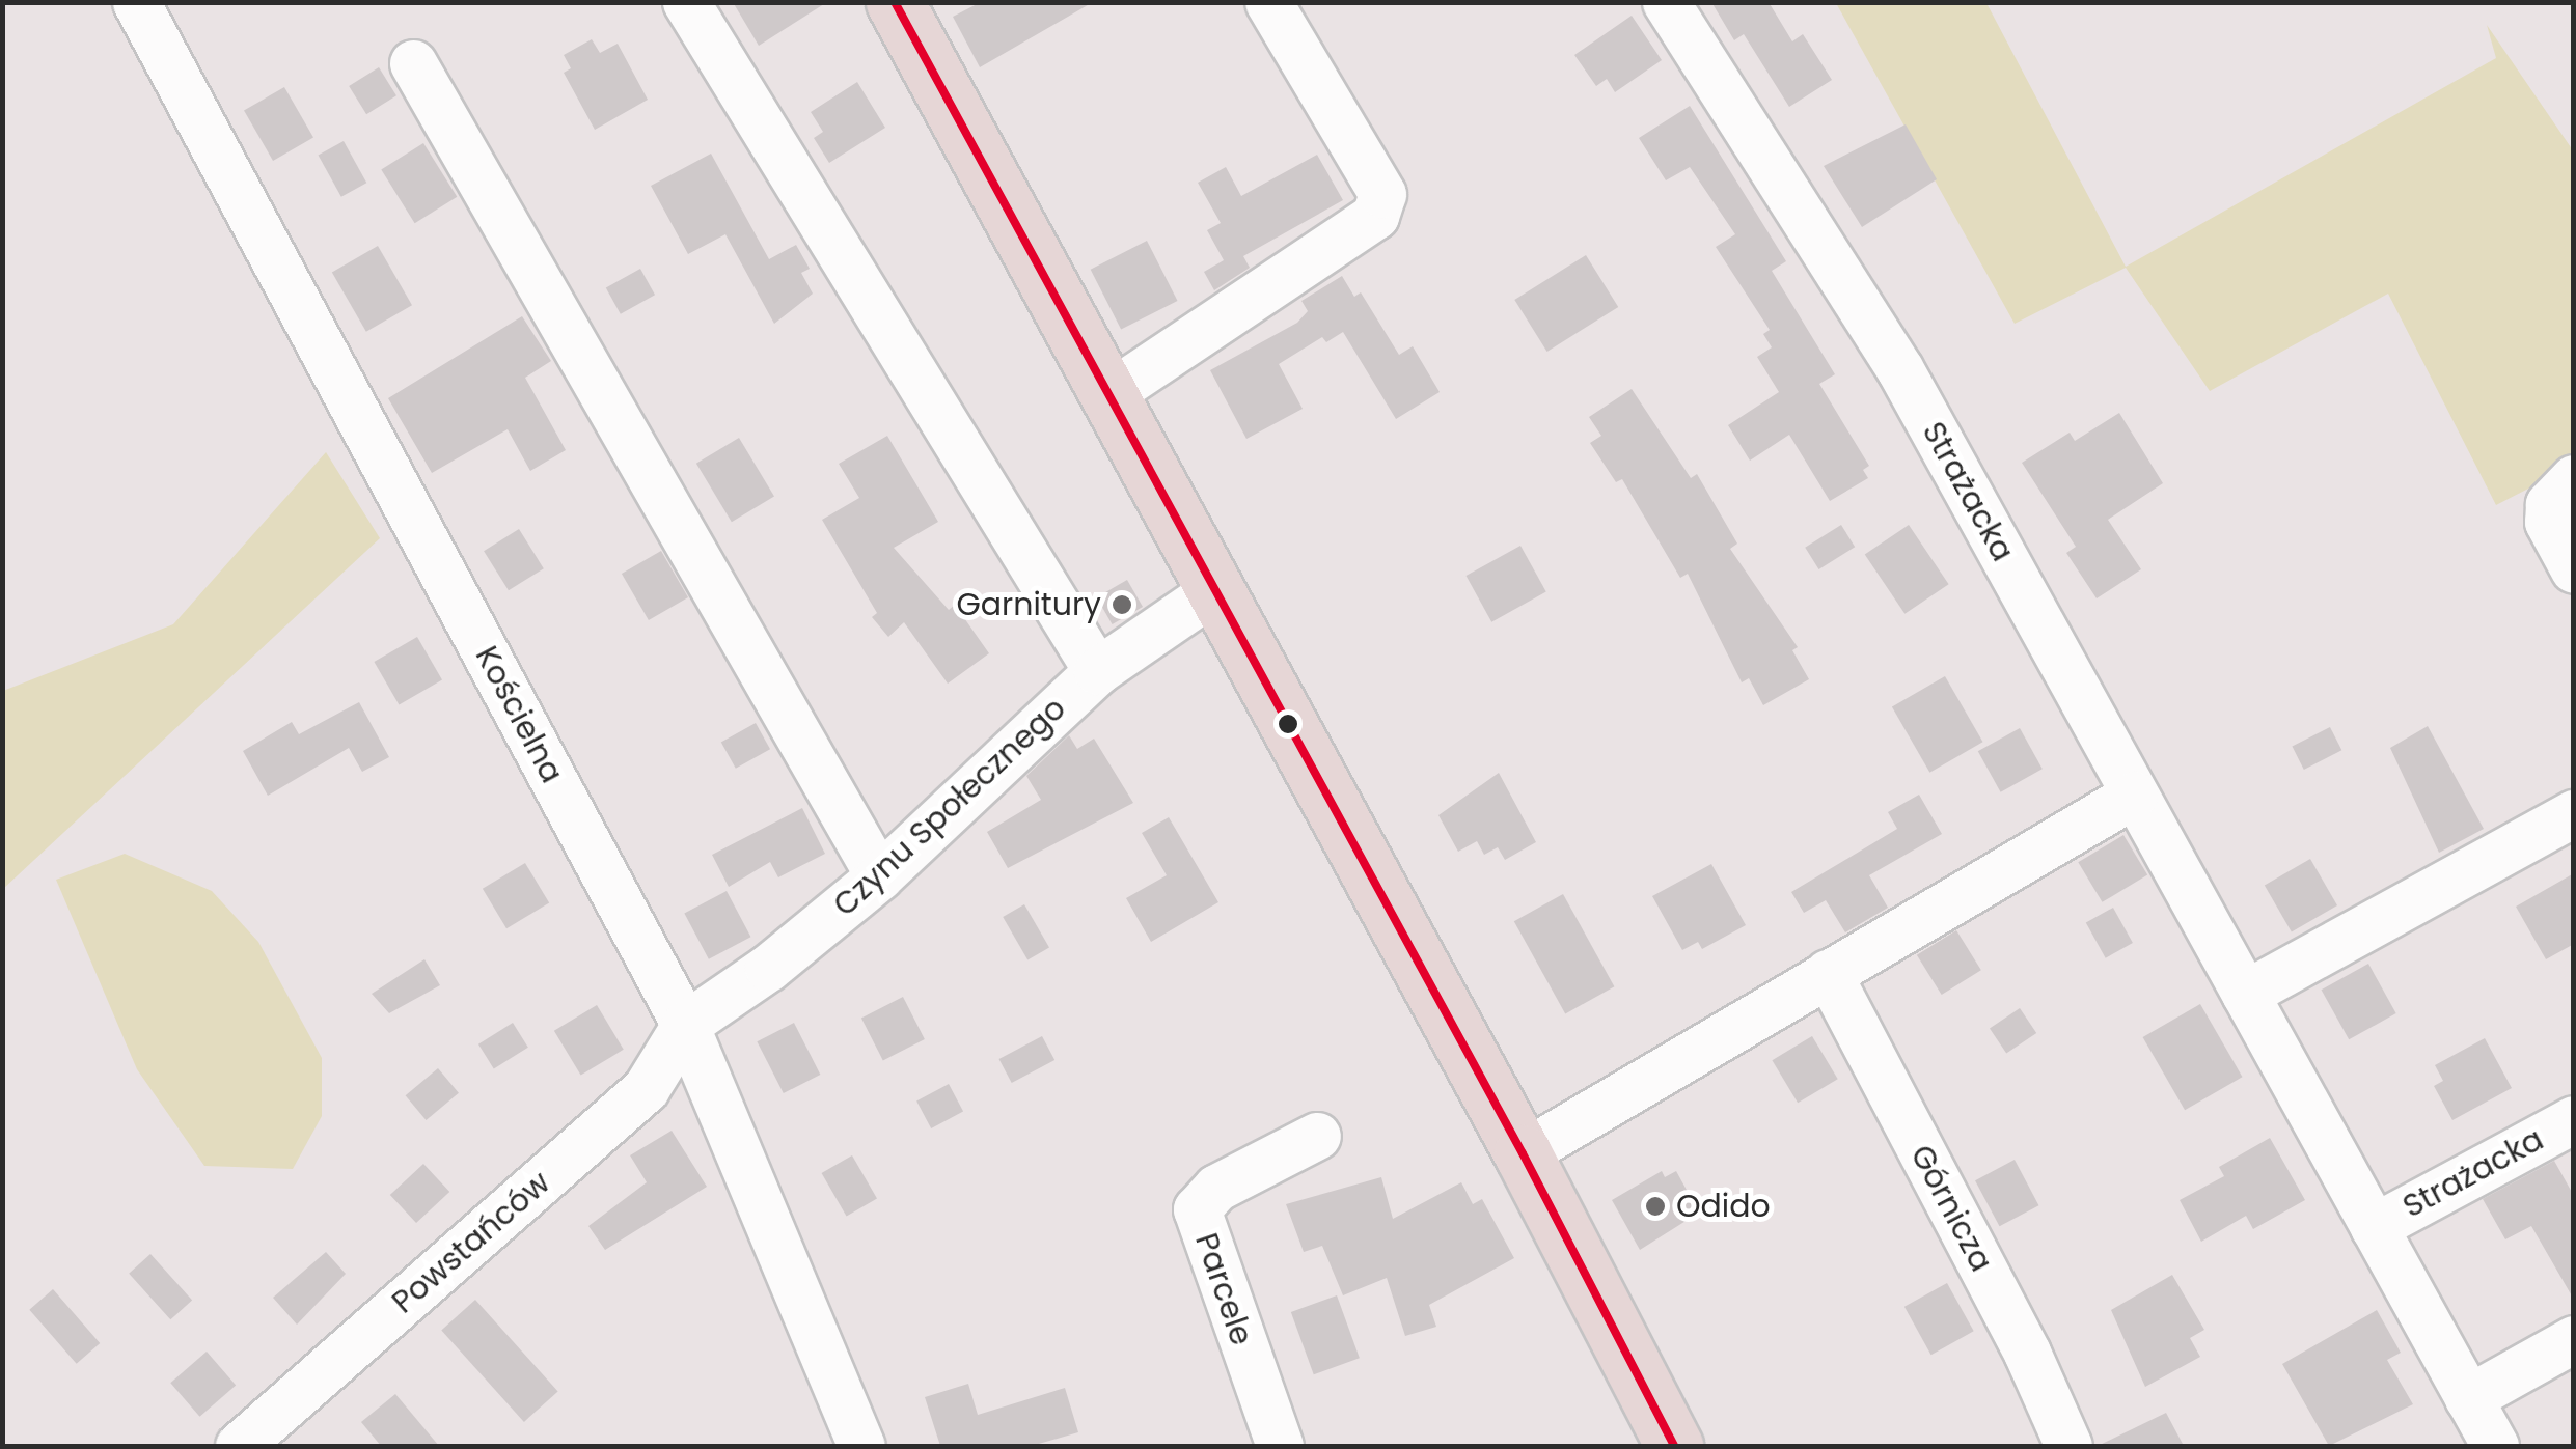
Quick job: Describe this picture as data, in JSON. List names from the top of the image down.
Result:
{
  "streets": {
    "street": [
      "Strażacka",
      "Kościelna",
      "Czynu Społecznego",
      "Górnicza",
      "Powstańców",
      "Parcele"
    ]
  },
  "crossings": [
    ["Kościelna", "Czynu Społecznego"],
    ["Kościelna", "Powstańców"],
    ["Czynu Społecznego", "Powstańców"]
  ],
  "places": ["Garnitury", "Odido"]
}
